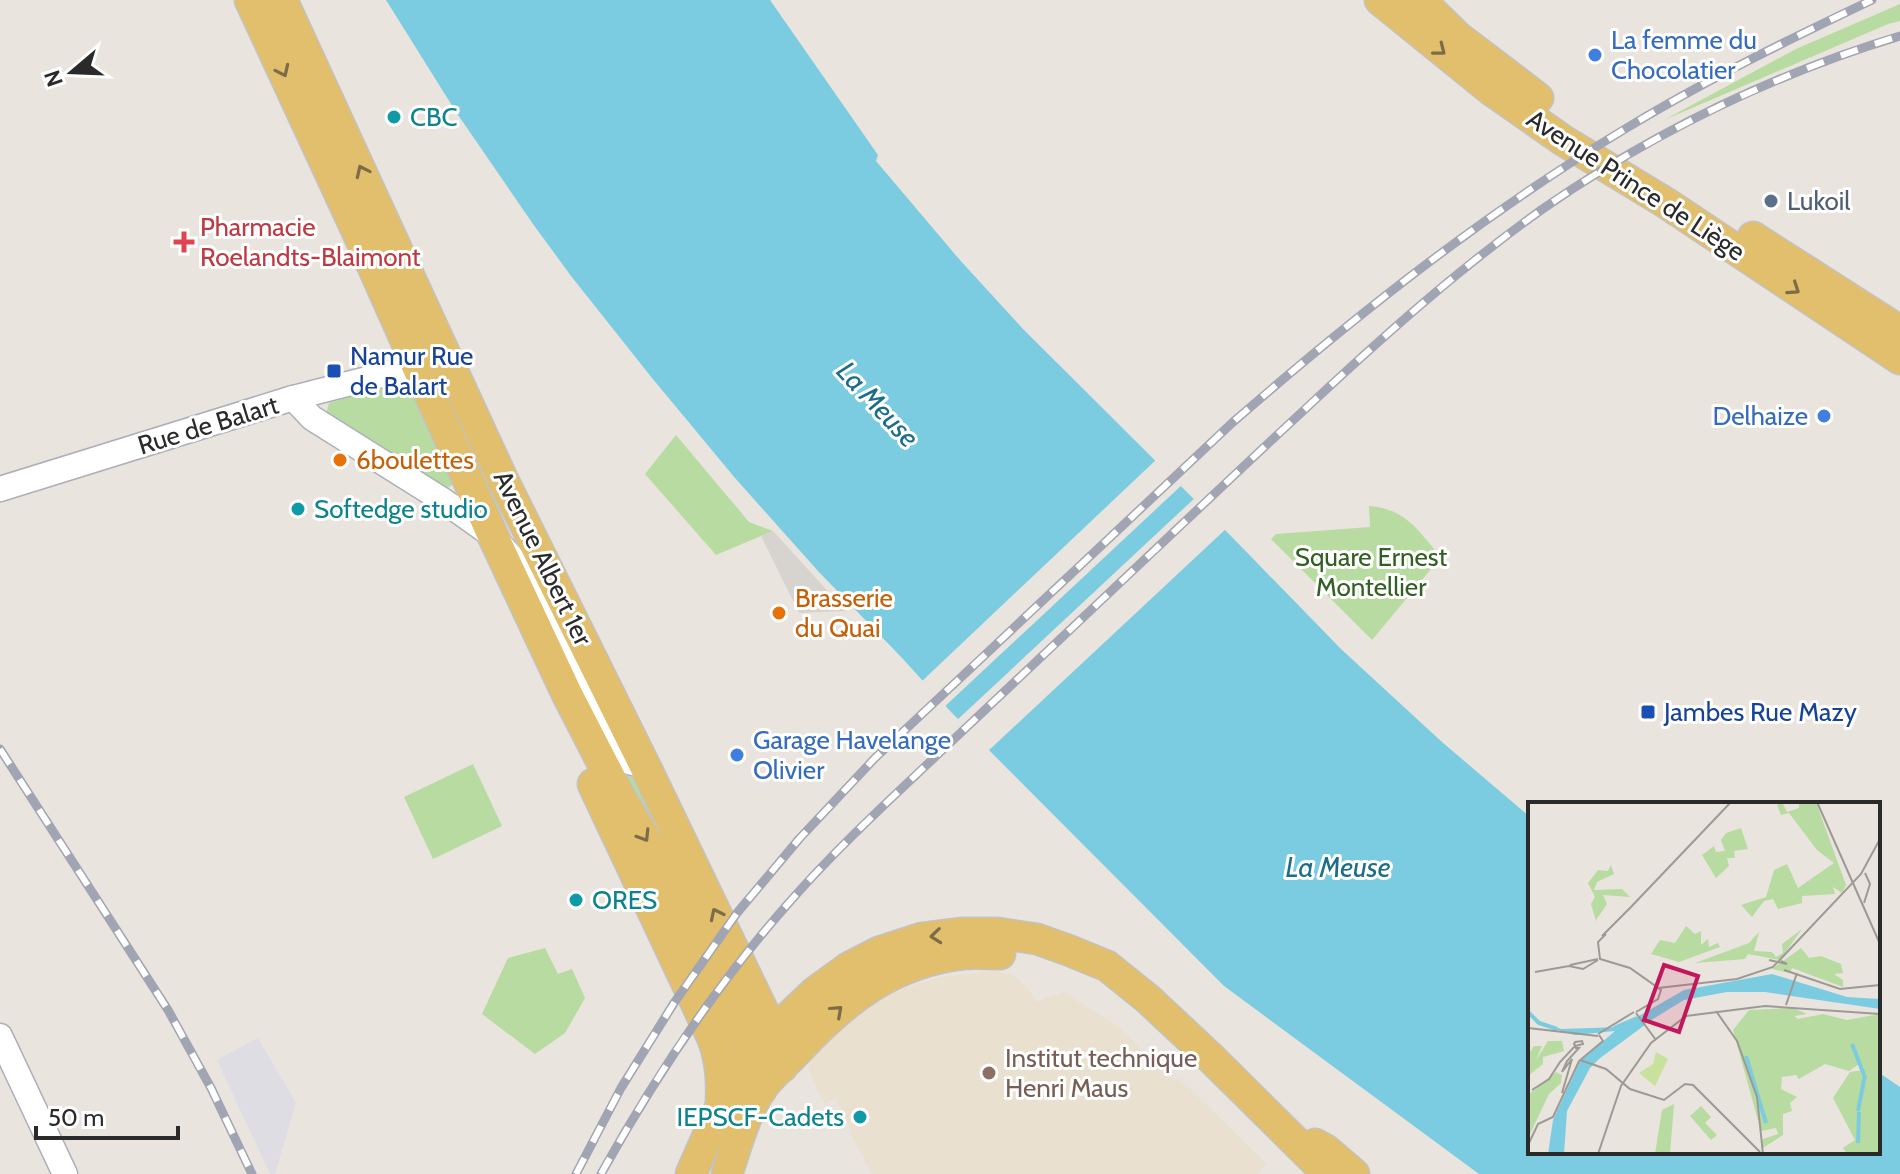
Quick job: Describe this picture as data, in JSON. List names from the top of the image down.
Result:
{
  "streets": {
    "main road": ["Avenue Prince de Liège", "Avenue Albert 1er"],
    "street": ["Rue de Balart"]
  },
  "crossings": [
    ["Rue de Balart", "Avenue Albert 1er"]
  ],
  "water": ["La Meuse"],
  "parks": ["Square Ernest Montellier"],
  "places": {
    "other": [
      "La femme du Chocolatier",
      "CBC",
      "Lukoil",
      "Delhaize",
      "6boulettes",
      "Softedge studio",
      "Brasserie du Quai",
      "Garage Havelange Olivier",
      "ORES",
      "Institut technique Henri Maus",
      "IEPSCF-Cadets"
    ],
    "health": ["Pharmacie Roelandts-Blaimont"],
    "transit": ["Namur Rue de Balart", "Jambes Rue Mazy"]
  },
  "scale_bar": "50 m",
  "north": "left"
}
